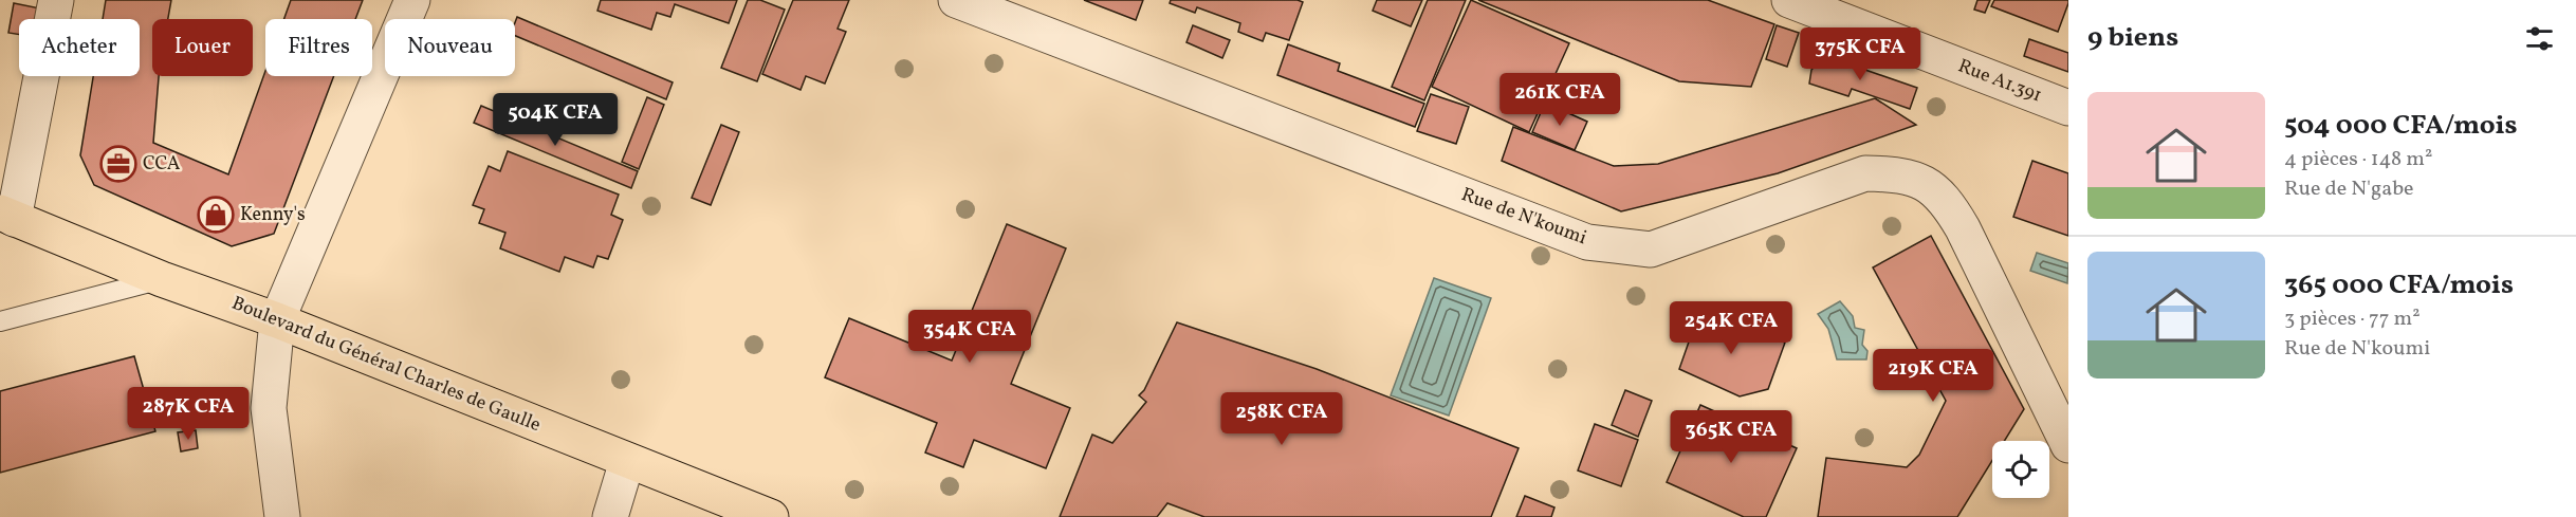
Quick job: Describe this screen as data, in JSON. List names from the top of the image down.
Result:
{
  "streets": {
    "main road": ["Boulevard du Général Charles de Gaulle"],
    "street": ["Rue A1.391", "Rue de N'koumi"]
  },
  "places": {
    "office": ["CCA"],
    "shop": ["Kenny's"]
  },
  "page": {
    "heading": "9 biens",
    "chip": [
      "Acheter",
      "Louer",
      "Filtres",
      "Nouveau"
    ],
    "price": [
      "375K CFA",
      "261K CFA",
      "504K CFA",
      "254K CFA",
      "354K CFA",
      "219K CFA",
      "287K CFA",
      "258K CFA",
      "365K CFA"
    ],
    "list": [
      {
        "name": "504 000 CFA/mois",
        "note": "4 pièces · 148 m² · Rue de N'gabe"
      },
      {
        "name": "365 000 CFA/mois",
        "note": "3 pièces · 77 m² · Rue de N'koumi"
      }
    ]
  }
}
